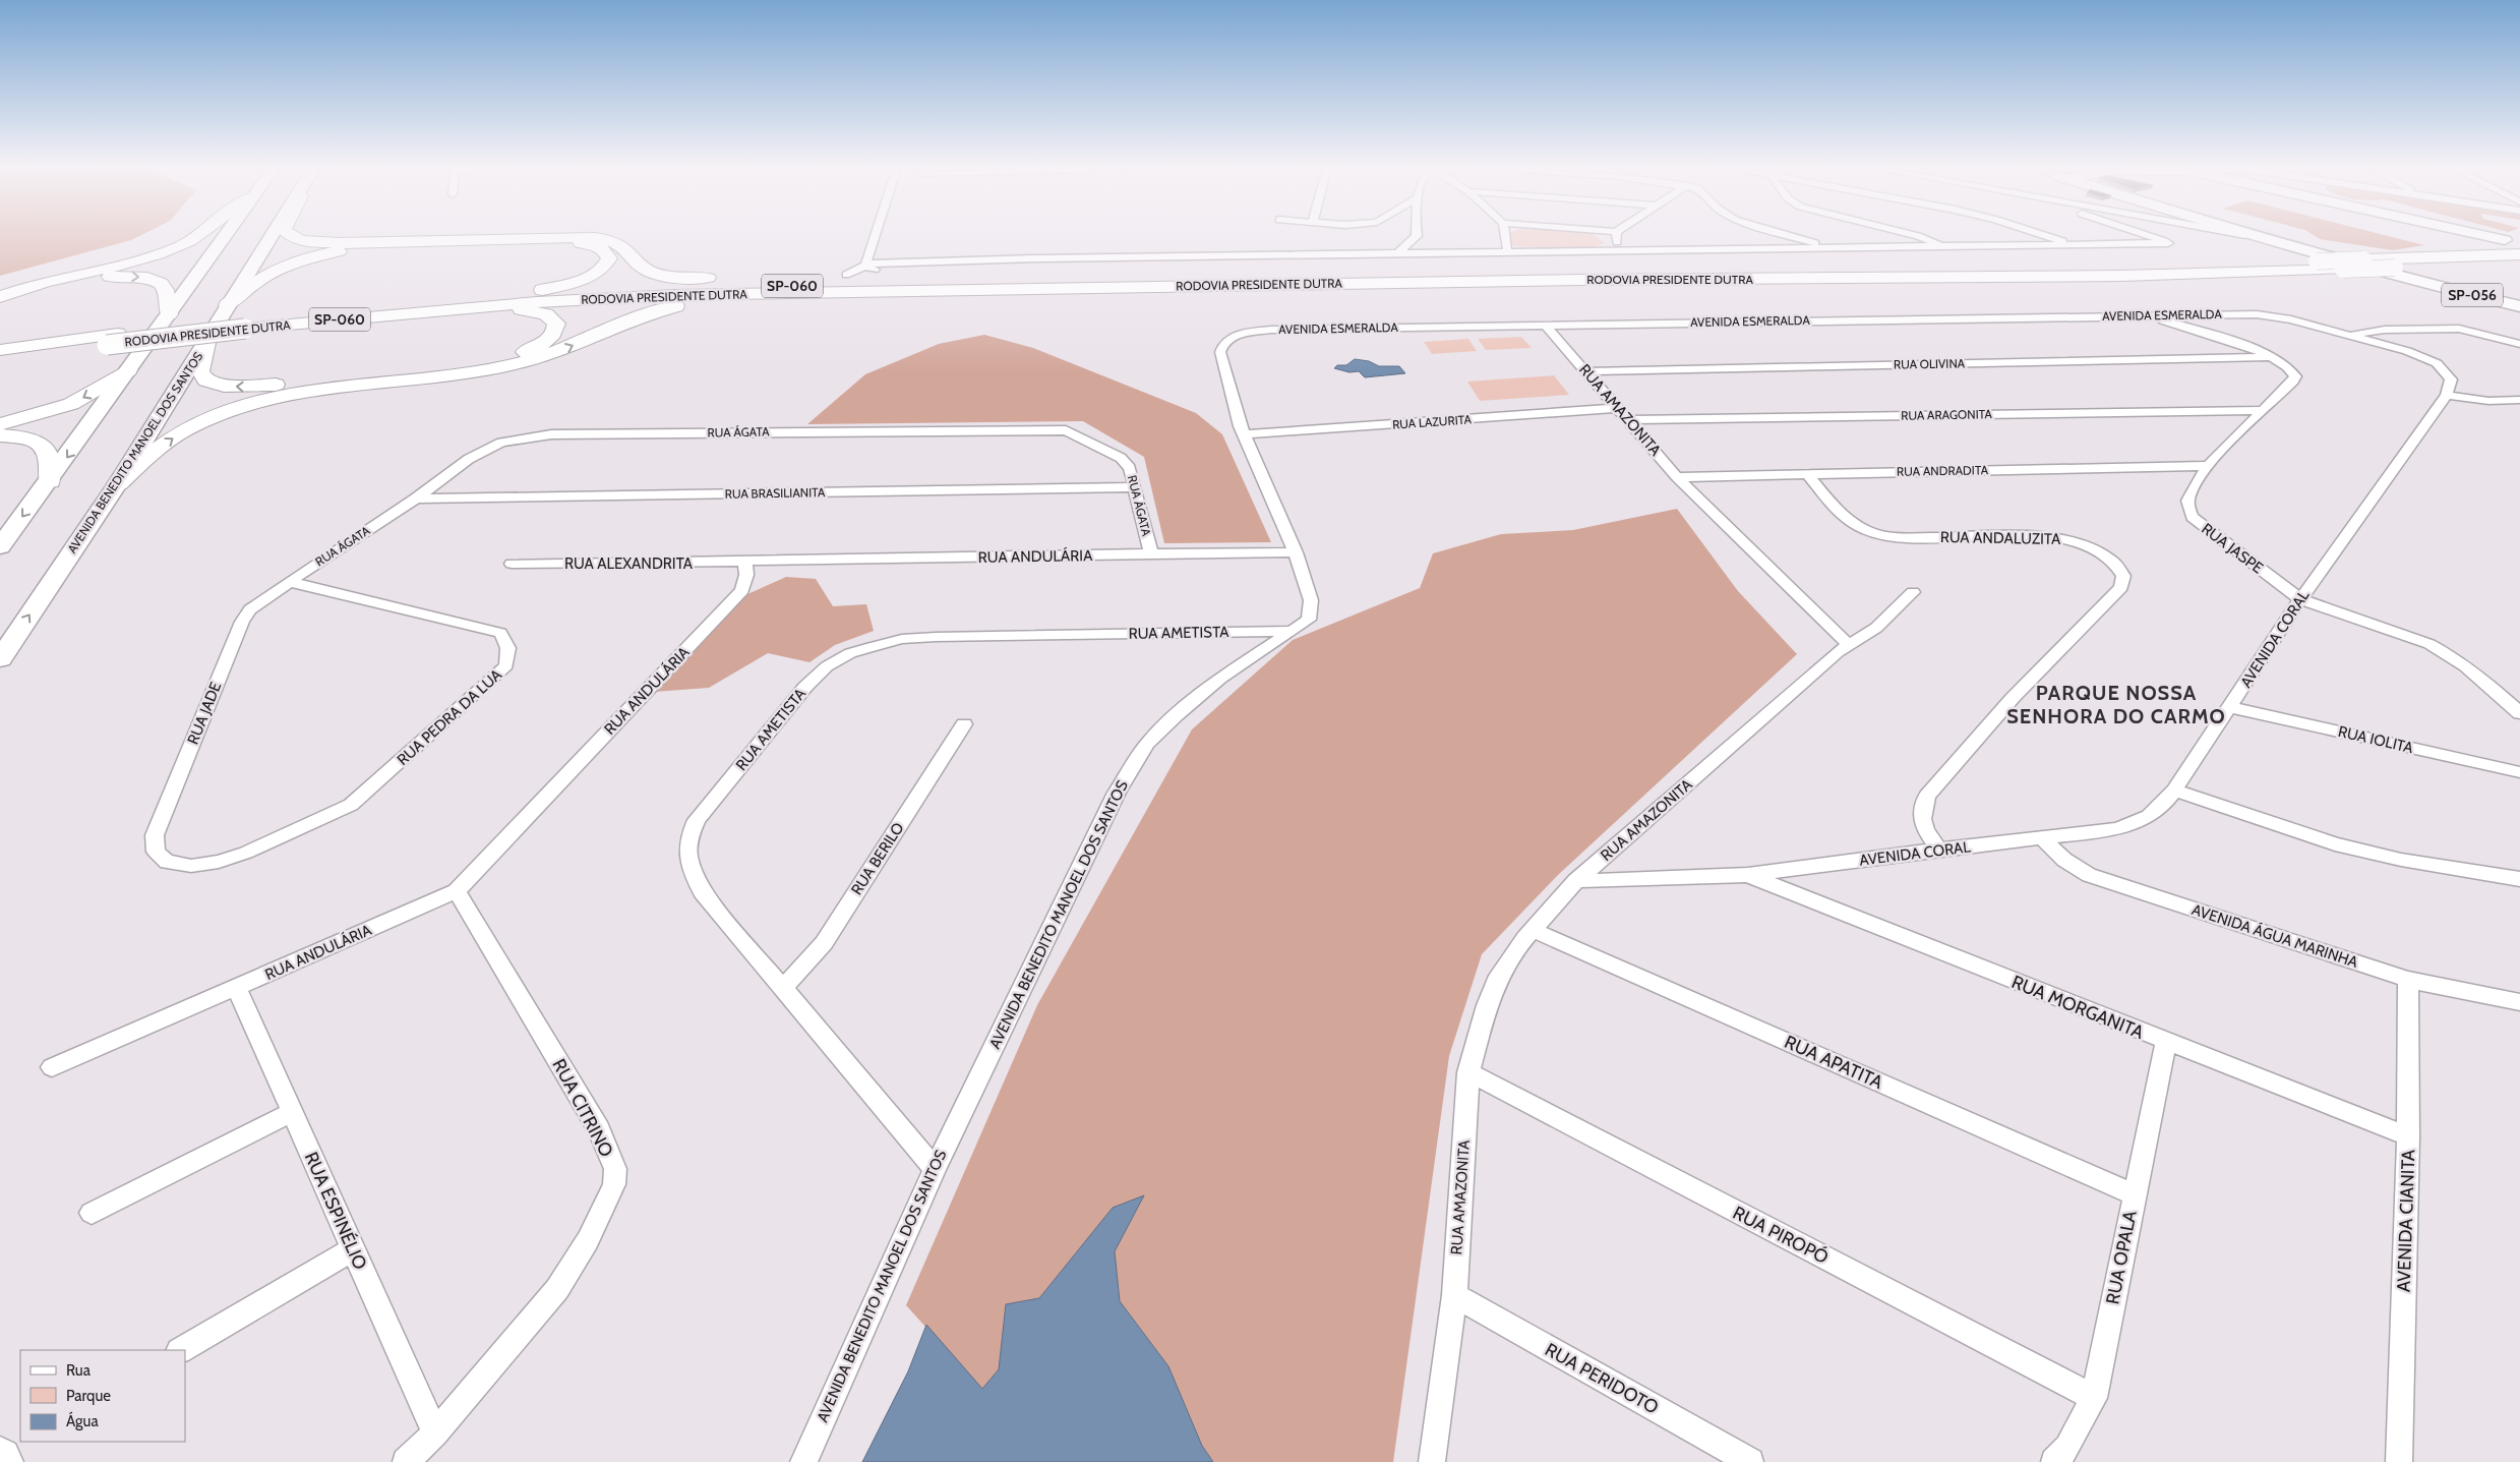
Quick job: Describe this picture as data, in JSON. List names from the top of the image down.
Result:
{
  "streets": {
    "highway": ["RODOVIA PRESIDENTE DUTRA", "SP-060"],
    "main road": ["SP-056", "AVENIDA BENEDITO MANOEL DOS SANTOS"],
    "street": [
      "AVENIDA ESMERALDA",
      "RUA OLIVINA",
      "RUA AMAZONITA",
      "RUA ARAGONITA",
      "RUA LAZURITA",
      "RUA ÁGATA",
      "RUA ANDRADITA",
      "RUA BRASILIANITA",
      "RUA ANDALUZITA",
      "RUA JASPE",
      "RUA ANDULÁRIA",
      "RUA ALEXANDRITA",
      "RUA AMETISTA",
      "AVENIDA CORAL",
      "RUA JADE",
      "RUA PEDRA DA LUA",
      "RUA IOLITA",
      "RUA BERILO",
      "AVENIDA ÁGUA MARINHA",
      "RUA MORGANITA",
      "RUA APATITA",
      "RUA CITRINO",
      "RUA ESPINÉLIO",
      "AVENIDA CIANITA",
      "RUA PIROPÓ",
      "RUA OPALA",
      "RUA PERIDOTO"
    ]
  },
  "crossings": [
    ["AVENIDA ESMERALDA", "RUA AMAZONITA"],
    ["AVENIDA ESMERALDA", "AVENIDA BENEDITO MANOEL DOS SANTOS"],
    ["AVENIDA ESMERALDA", "RUA JASPE"],
    ["RUA OLIVINA", "RUA AMAZONITA"],
    ["RUA OLIVINA", "RUA JASPE"],
    ["RUA AMAZONITA", "RUA ARAGONITA"],
    ["RUA AMAZONITA", "RUA LAZURITA"],
    ["RUA AMAZONITA", "RUA ANDRADITA"],
    ["RUA AMAZONITA", "AVENIDA CORAL"],
    ["RUA AMAZONITA", "RUA APATITA"],
    ["RUA AMAZONITA", "RUA PIROPÓ"],
    ["RUA AMAZONITA", "RUA PERIDOTO"],
    ["RUA ARAGONITA", "RUA JASPE"],
    ["RUA LAZURITA", "AVENIDA BENEDITO MANOEL DOS SANTOS"],
    ["RUA ÁGATA", "RUA BRASILIANITA"],
    ["RUA ÁGATA", "RUA ANDULÁRIA"],
    ["RUA ÁGATA", "RUA JADE"],
    ["RUA ÁGATA", "RUA PEDRA DA LUA"],
    ["AVENIDA BENEDITO MANOEL DOS SANTOS", "RUA ANDULÁRIA"],
    ["AVENIDA BENEDITO MANOEL DOS SANTOS", "RUA AMETISTA"],
    ["RUA ANDRADITA", "RUA ANDALUZITA"],
    ["RUA ANDRADITA", "RUA JASPE"],
    ["RUA ANDALUZITA", "AVENIDA CORAL"],
    ["RUA JASPE", "AVENIDA CORAL"],
    ["RUA ANDULÁRIA", "RUA ALEXANDRITA"],
    ["RUA ANDULÁRIA", "RUA CITRINO"],
    ["RUA ANDULÁRIA", "RUA ESPINÉLIO"],
    ["RUA AMETISTA", "RUA BERILO"],
    ["AVENIDA CORAL", "RUA IOLITA"],
    ["AVENIDA CORAL", "AVENIDA ÁGUA MARINHA"],
    ["AVENIDA CORAL", "RUA MORGANITA"],
    ["RUA JADE", "RUA PEDRA DA LUA"],
    ["AVENIDA ÁGUA MARINHA", "AVENIDA CIANITA"],
    ["RUA MORGANITA", "AVENIDA CIANITA"],
    ["RUA MORGANITA", "RUA OPALA"],
    ["RUA APATITA", "RUA OPALA"],
    ["RUA CITRINO", "RUA ESPINÉLIO"],
    ["RUA PIROPÓ", "RUA OPALA"]
  ],
  "districts": ["PARQUE NOSSA SENHORA DO CARMO"],
  "legend": ["Rua", "Parque", "Água"]
}
